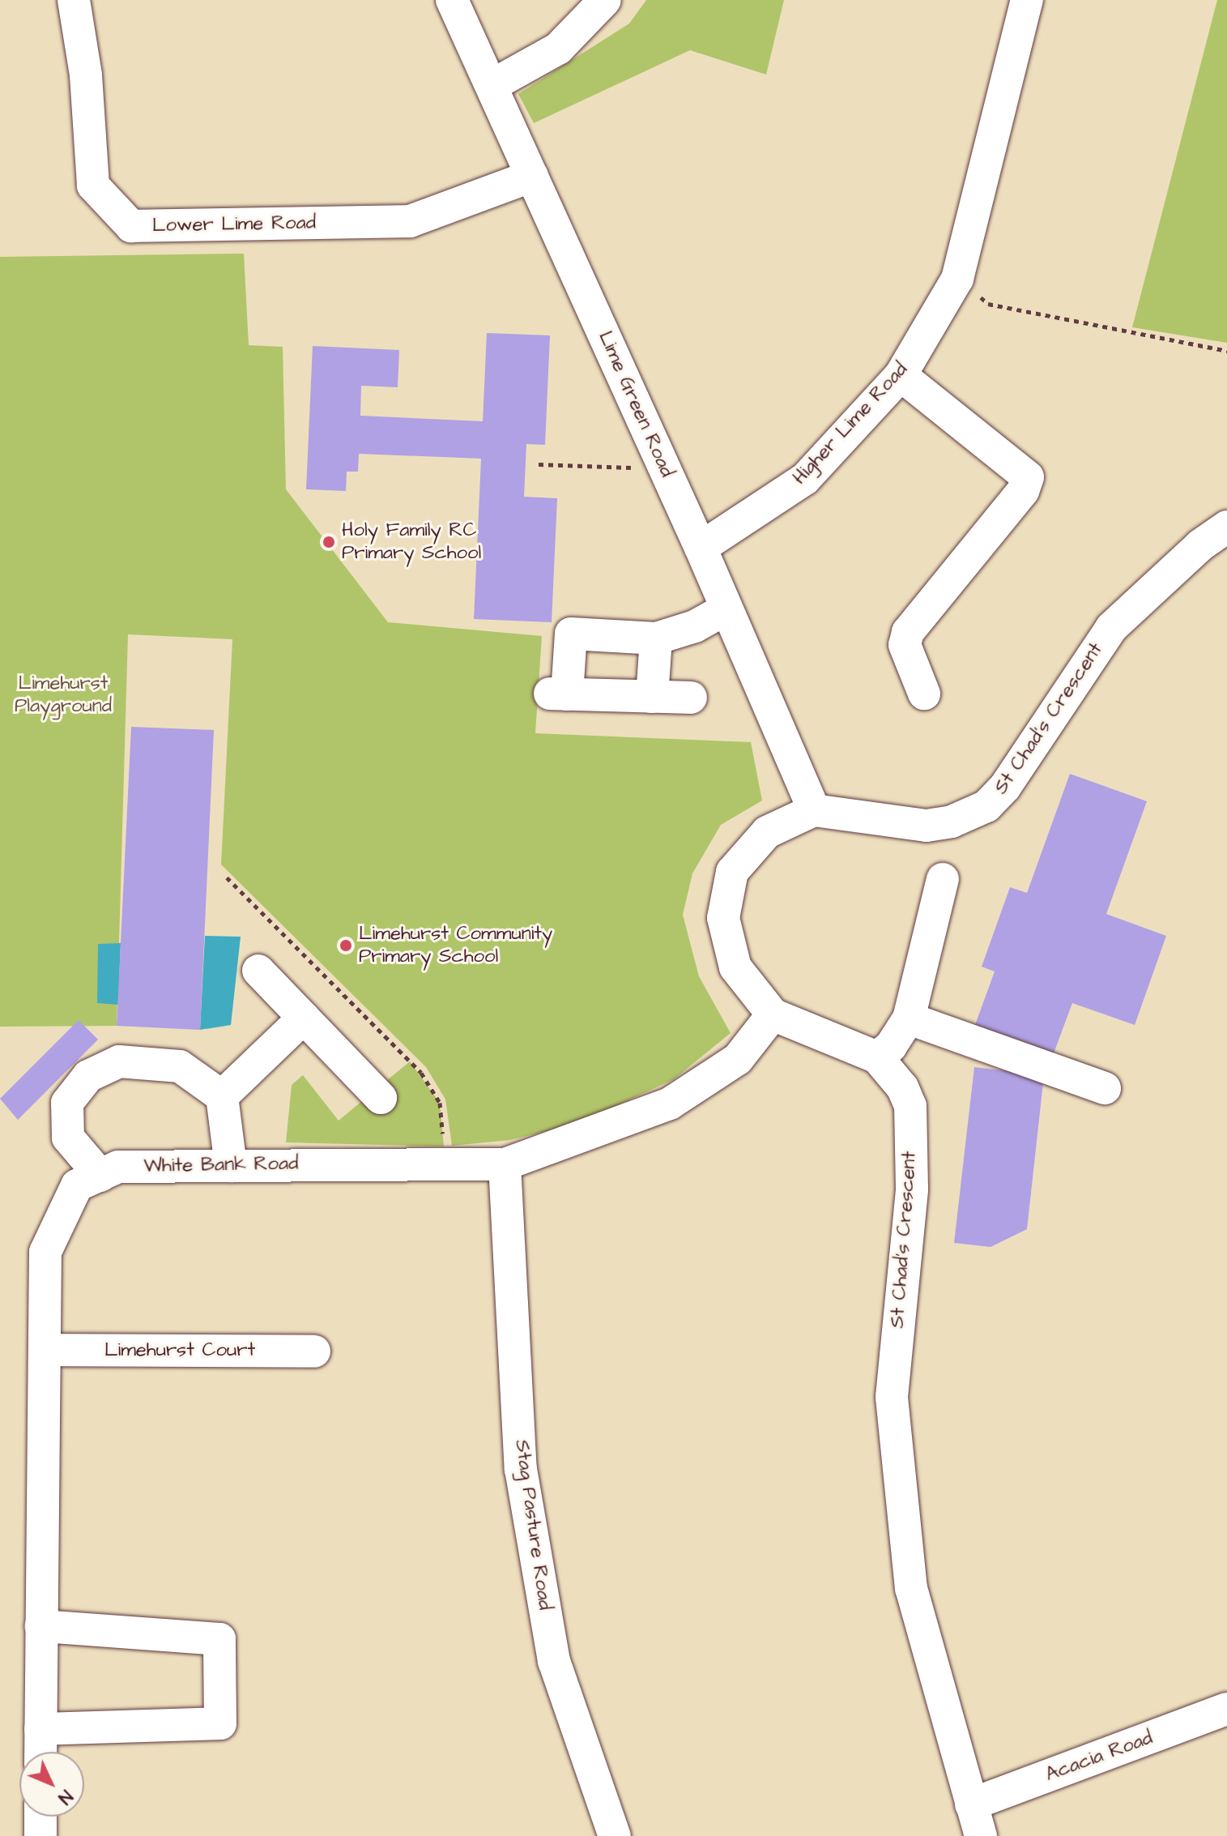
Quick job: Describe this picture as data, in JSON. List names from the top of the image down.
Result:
{
  "streets": {
    "street": [
      "Lower Lime Road",
      "Lime Green Road",
      "Higher Lime Road",
      "St Chad's Crescent",
      "White Bank Road",
      "Limehurst Court",
      "Stag Pasture Road",
      "Acacia Road"
    ]
  },
  "crossings": [
    ["Lower Lime Road", "Lime Green Road"],
    ["Lime Green Road", "Higher Lime Road"],
    ["Lime Green Road", "St Chad's Crescent"],
    ["St Chad's Crescent", "White Bank Road"],
    ["St Chad's Crescent", "Acacia Road"],
    ["White Bank Road", "Limehurst Court"],
    ["White Bank Road", "Stag Pasture Road"]
  ],
  "parks": ["Limehurst Playground"],
  "places": ["Holy Family RC Primary School", "Limehurst Community Primary School"],
  "north": "bottom right"
}
